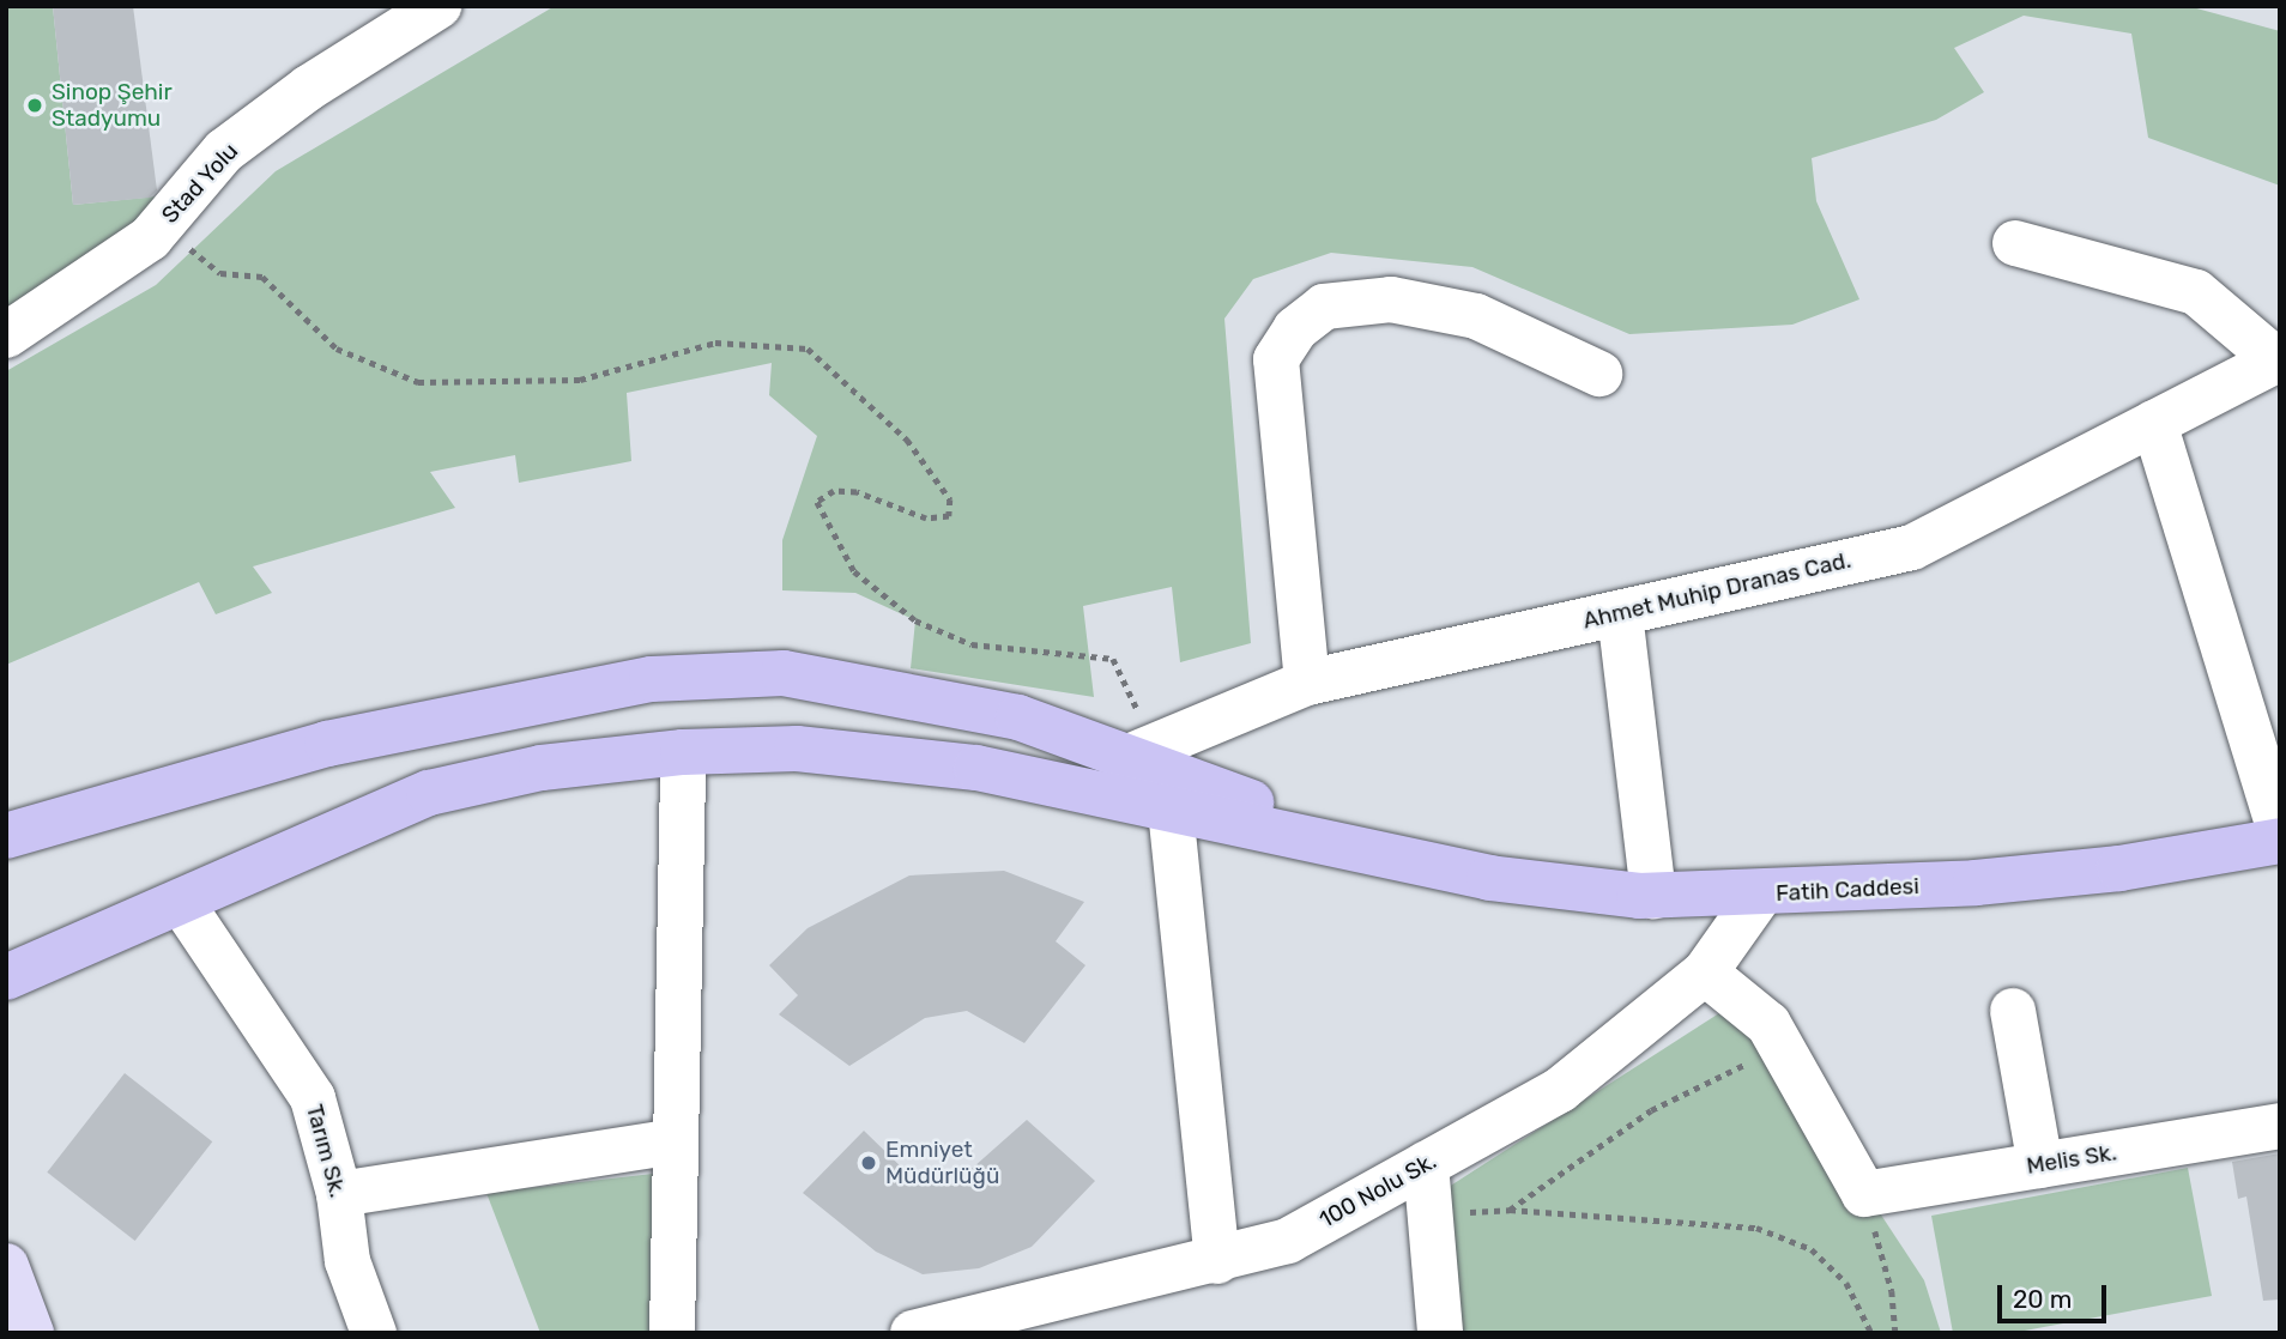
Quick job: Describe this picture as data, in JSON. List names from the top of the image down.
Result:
{
  "streets": {
    "highway": ["Fatih Caddesi"],
    "street": [
      "Stad Yolu",
      "Ahmet Muhip Dranas Cad.",
      "Tarım Sk.",
      "Melis Sk.",
      "100 Nolu Sk."
    ]
  },
  "crossings": [
    ["Fatih Caddesi", "100 Nolu Sk."]
  ],
  "places": ["Sinop Şehir Stadyumu", "Emniyet Müdürlüğü"],
  "scale_bar": "20 m"
}
